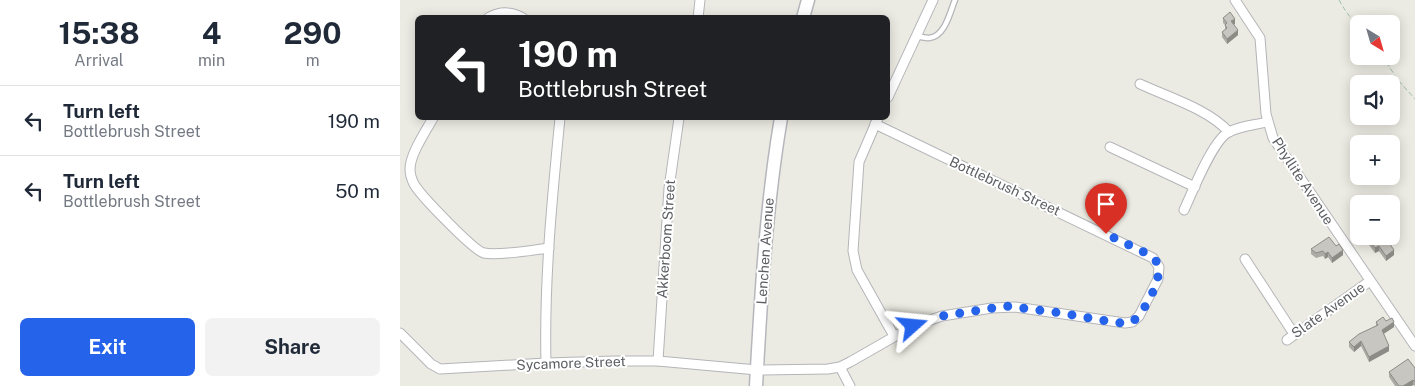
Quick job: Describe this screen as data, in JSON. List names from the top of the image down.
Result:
{
  "streets": {
    "main road": ["Lenchen Avenue"],
    "street": [
      "Phyllite Avenue",
      "Bottlebrush Street",
      "Akkerboom Street",
      "Slate Avenue",
      "Sycamore Street"
    ]
  },
  "crossings": [
    ["Phyllite Avenue", "Slate Avenue"],
    ["Akkerboom Street", "Sycamore Street"],
    ["Lenchen Avenue", "Sycamore Street"]
  ],
  "north": "bottom right",
  "page": {
    "eta": [
      "15:38",
      "Arrival",
      "4",
      "min",
      "290",
      "m"
    ],
    "map_buttons": ["+", "−"],
    "turn": ["190 m", "Bottlebrush Street"],
    "list": [
      {
        "name": "Turn left",
        "note": "Bottlebrush Street",
        "value": "190 m"
      },
      {
        "name": "Turn left",
        "note": "Bottlebrush Street",
        "value": "50 m"
      }
    ],
    "buttons": ["Exit", "Share"]
  }
}
